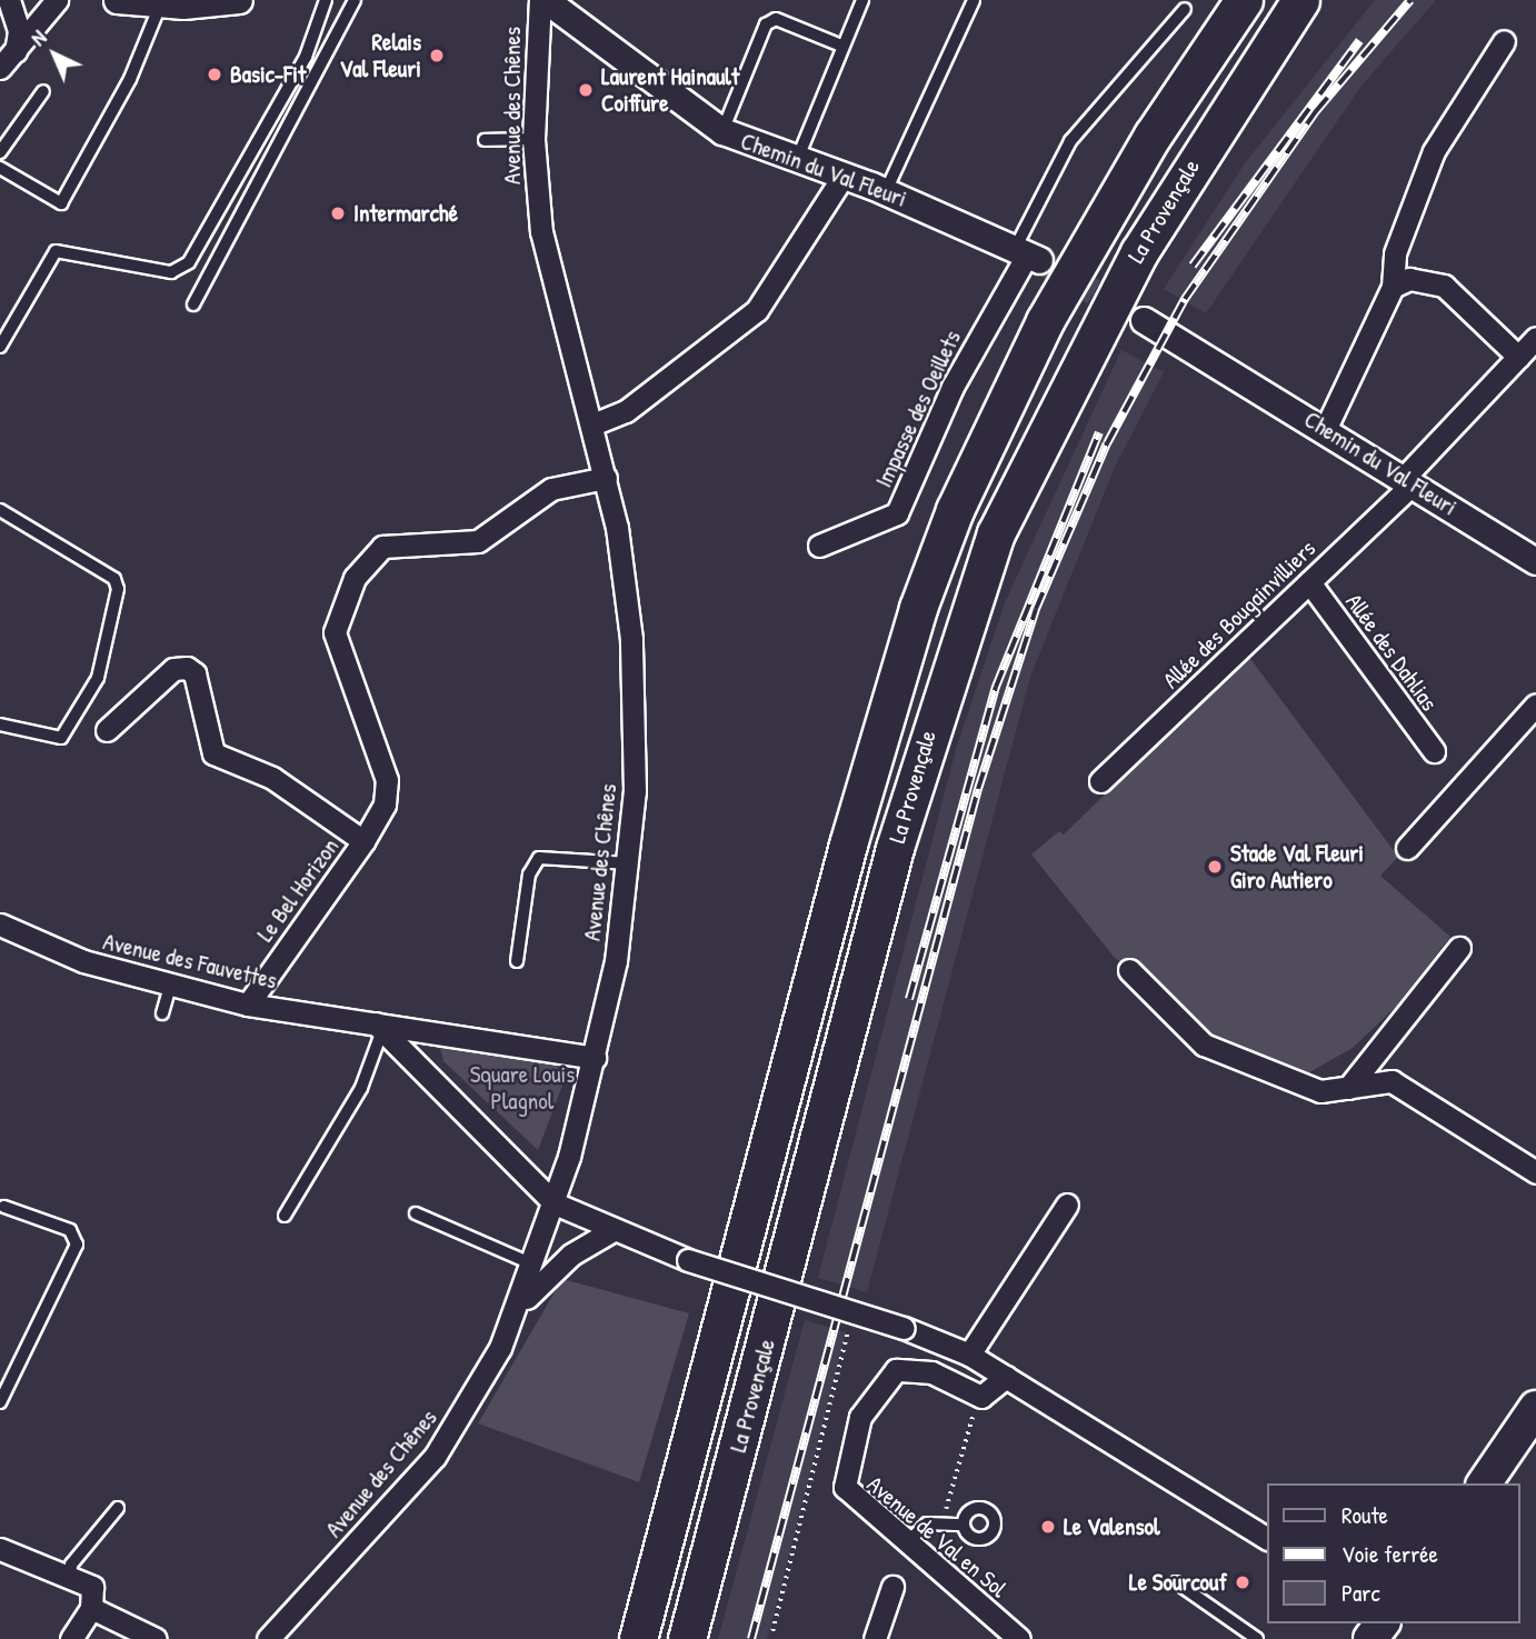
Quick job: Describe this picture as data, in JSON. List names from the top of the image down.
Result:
{
  "streets": {
    "highway": ["La Provençale"],
    "street": [
      "Avenue des Chênes",
      "Chemin du Val Fleuri",
      "Impasse des Oeillets",
      "Allée des Bougainvilliers",
      "Allée des Dahlias",
      "Le Bel Horizon",
      "Avenue des Fauvettes",
      "Avenue de Val en Sol"
    ]
  },
  "crossings": [
    ["Avenue des Chênes", "Avenue des Fauvettes"],
    ["Chemin du Val Fleuri", "Impasse des Oeillets"],
    ["Chemin du Val Fleuri", "Allée des Bougainvilliers"],
    ["Allée des Bougainvilliers", "Allée des Dahlias"],
    ["Le Bel Horizon", "Avenue des Fauvettes"]
  ],
  "parks": ["Square Louis Plagnol"],
  "places": [
    "Relais Val Fleuri",
    "Basic-Fit",
    "Laurent Hainault Coiffure",
    "Intermarché",
    "Stade Val Fleuri Giro Autiero",
    "Le Valensol",
    "Le Sourcouf"
  ],
  "legend": ["Route", "Voie ferrée", "Parc"],
  "north": "top left"
}
